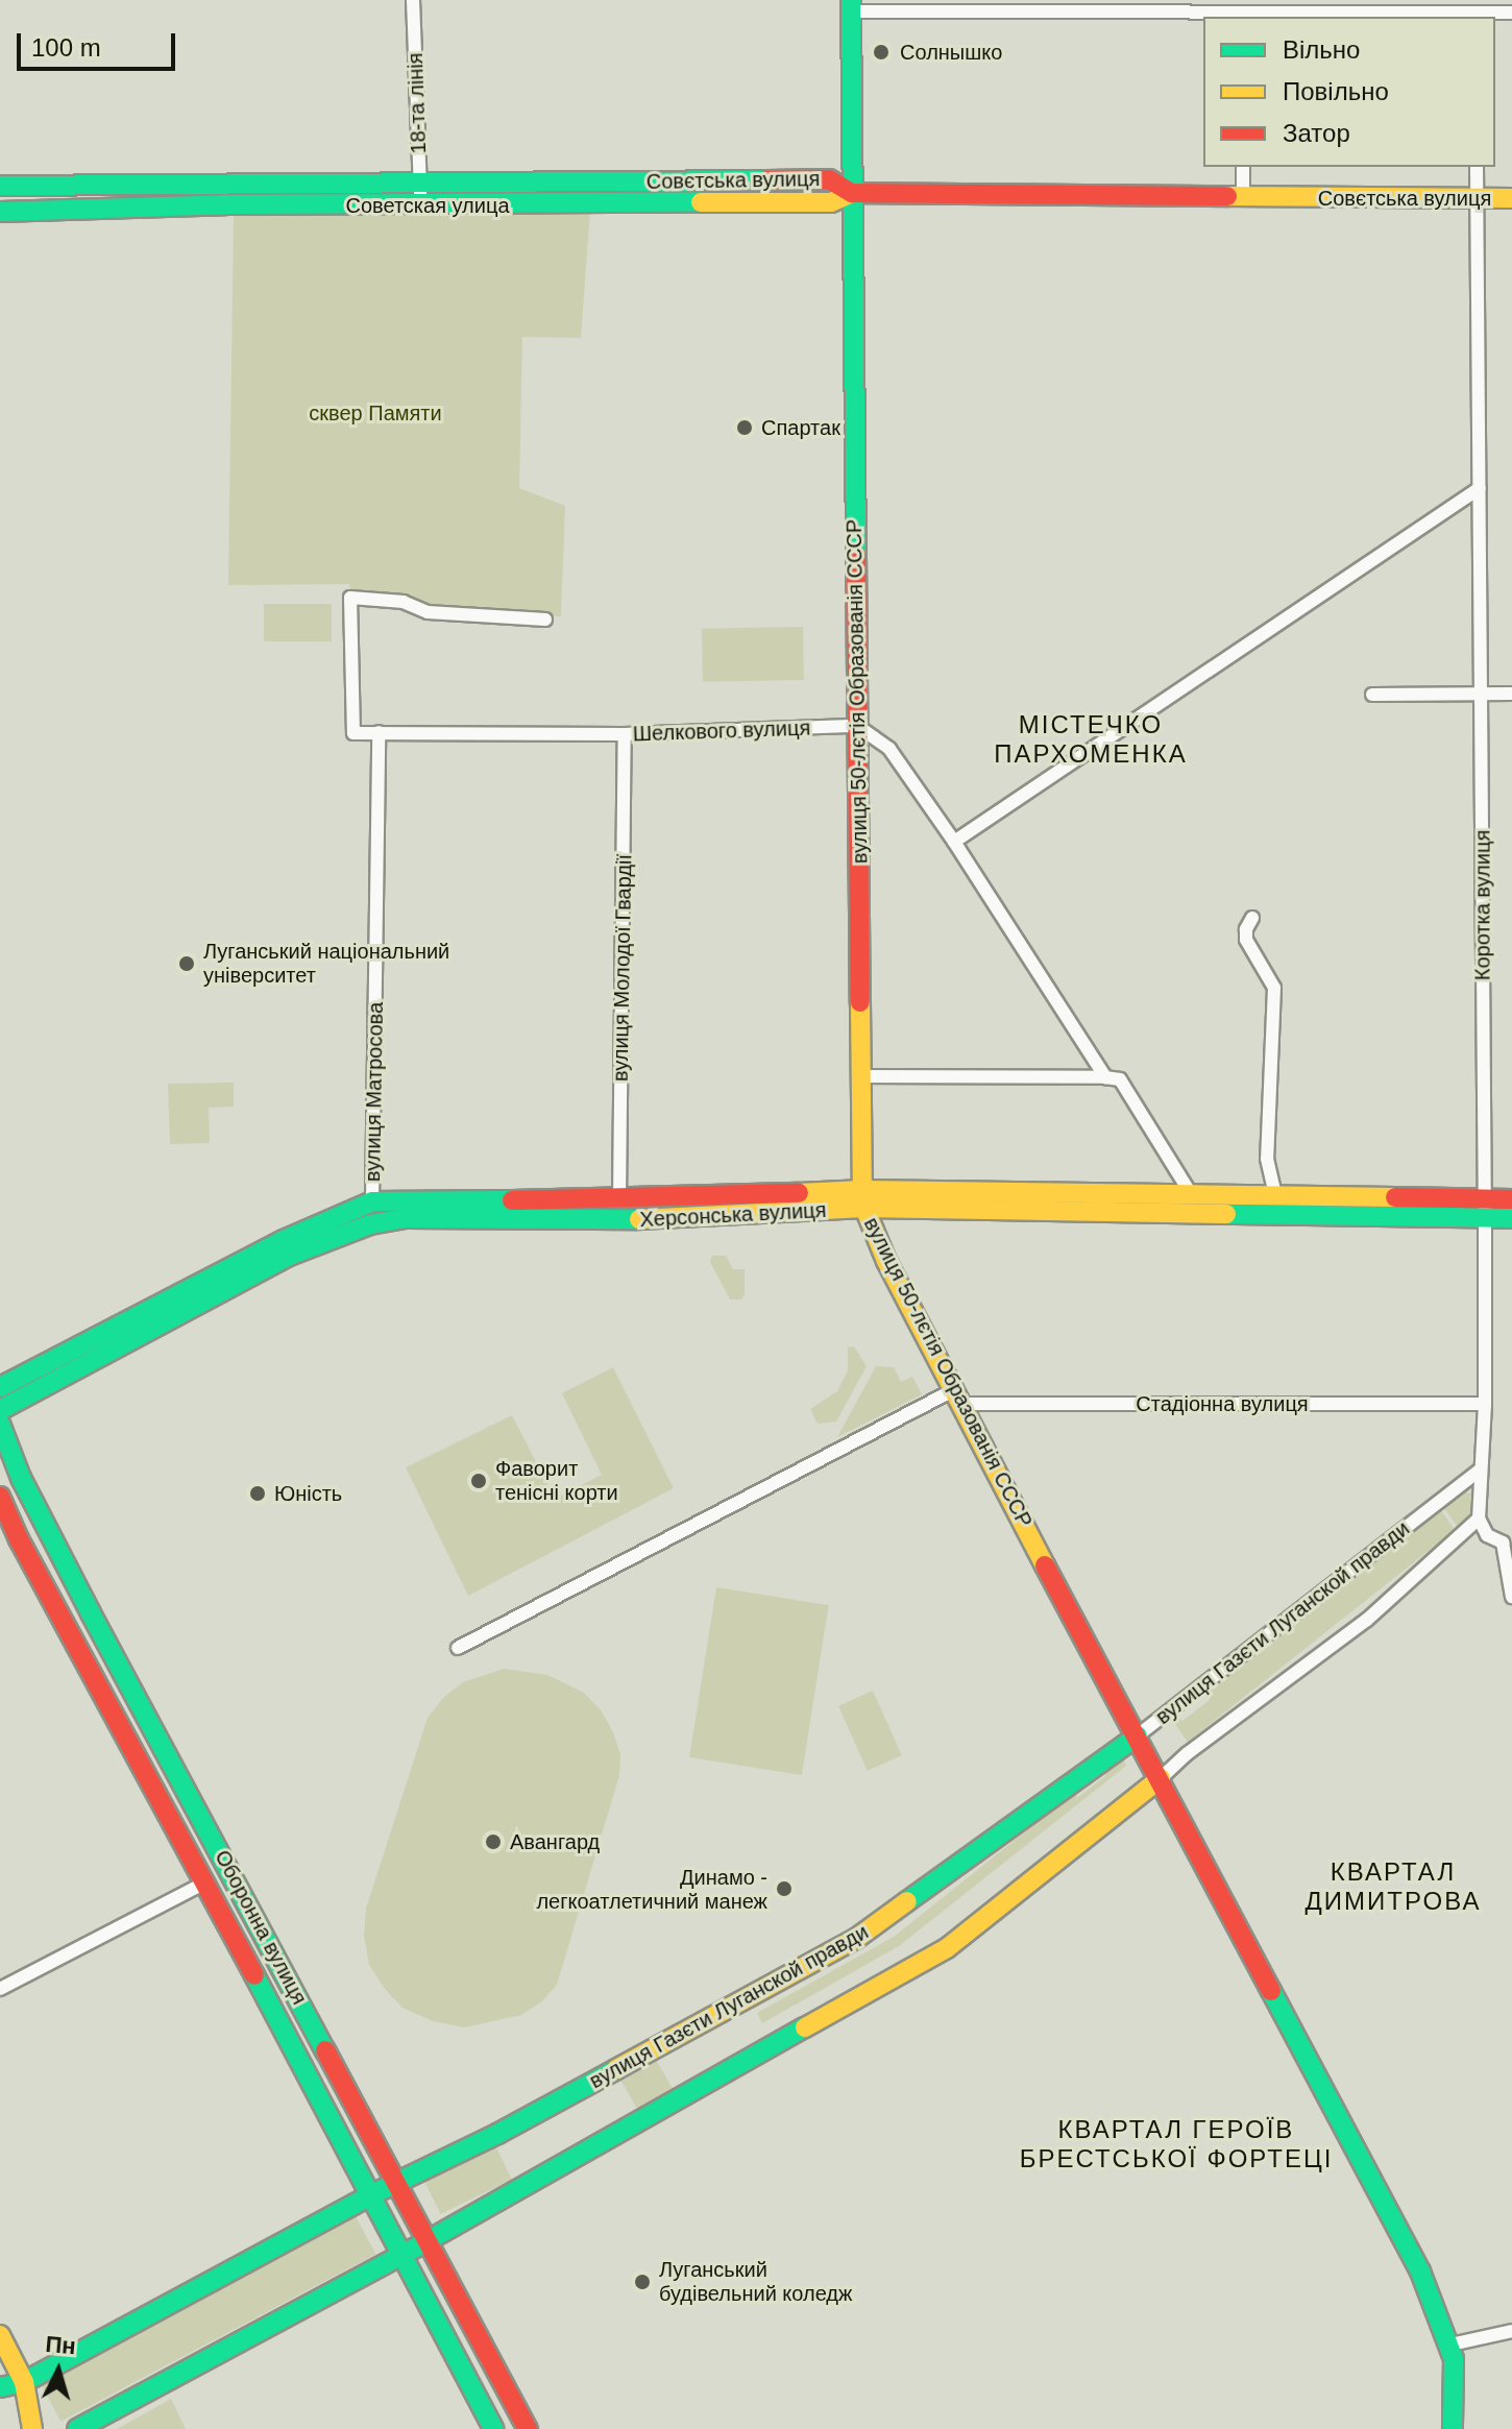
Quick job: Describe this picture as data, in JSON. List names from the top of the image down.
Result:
{
  "streets": {
    "street": [
      "18-та лінія",
      "Совєтська вулиця",
      "Советская улица",
      "вулиця 50-лєтія Образованія СССР",
      "Шелкового вулиця",
      "Коротка вулиця",
      "вулиця Молодої Гвардії",
      "вулиця Матросова",
      "Херсонська вулиця",
      "Стадіонна вулиця",
      "вулиця Газєти Луганской правди",
      "Оборонна вулиця"
    ]
  },
  "crossings": [
    ["18-та лінія", "Совєтська вулиця"],
    ["18-та лінія", "Советская улица"],
    ["Совєтська вулиця", "Советская улица"],
    ["Совєтська вулиця", "вулиця 50-лєтія Образованія СССР"],
    ["Совєтська вулиця", "Коротка вулиця"],
    ["Советская улица", "вулиця 50-лєтія Образованія СССР"],
    ["вулиця 50-лєтія Образованія СССР", "Шелкового вулиця"],
    ["вулиця 50-лєтія Образованія СССР", "Херсонська вулиця"],
    ["вулиця 50-лєтія Образованія СССР", "Стадіонна вулиця"],
    ["вулиця 50-лєтія Образованія СССР", "вулиця Газєти Луганской правди"],
    ["Шелкового вулиця", "вулиця Молодої Гвардії"],
    ["Шелкового вулиця", "вулиця Матросова"],
    ["Коротка вулиця", "Херсонська вулиця"],
    ["Коротка вулиця", "Стадіонна вулиця"],
    ["Коротка вулиця", "вулиця Газєти Луганской правди"],
    ["вулиця Молодої Гвардії", "Херсонська вулиця"],
    ["вулиця Матросова", "Херсонська вулиця"],
    ["вулиця Газєти Луганской правди", "Оборонна вулиця"]
  ],
  "districts": ["МІСТЕЧКО ПАРХОМЕНКА", "КВАРТАЛ ДИМИТРОВА", "КВАРТАЛ ГЕРОЇВ БРЕСТСЬКОЇ ФОРТЕЦІ"],
  "parks": ["сквер Памяти"],
  "places": [
    "Солнышко",
    "Спартак",
    "Луганський національний університет",
    "Фаворит тенісні корти",
    "Юність",
    "Авангард",
    "Динамо - легкоатлетичний манеж",
    "Луганський будівельний коледж"
  ],
  "legend": ["Вільно", "Повільно", "Затор"],
  "scale_bar": "100 m",
  "north": "top"
}
